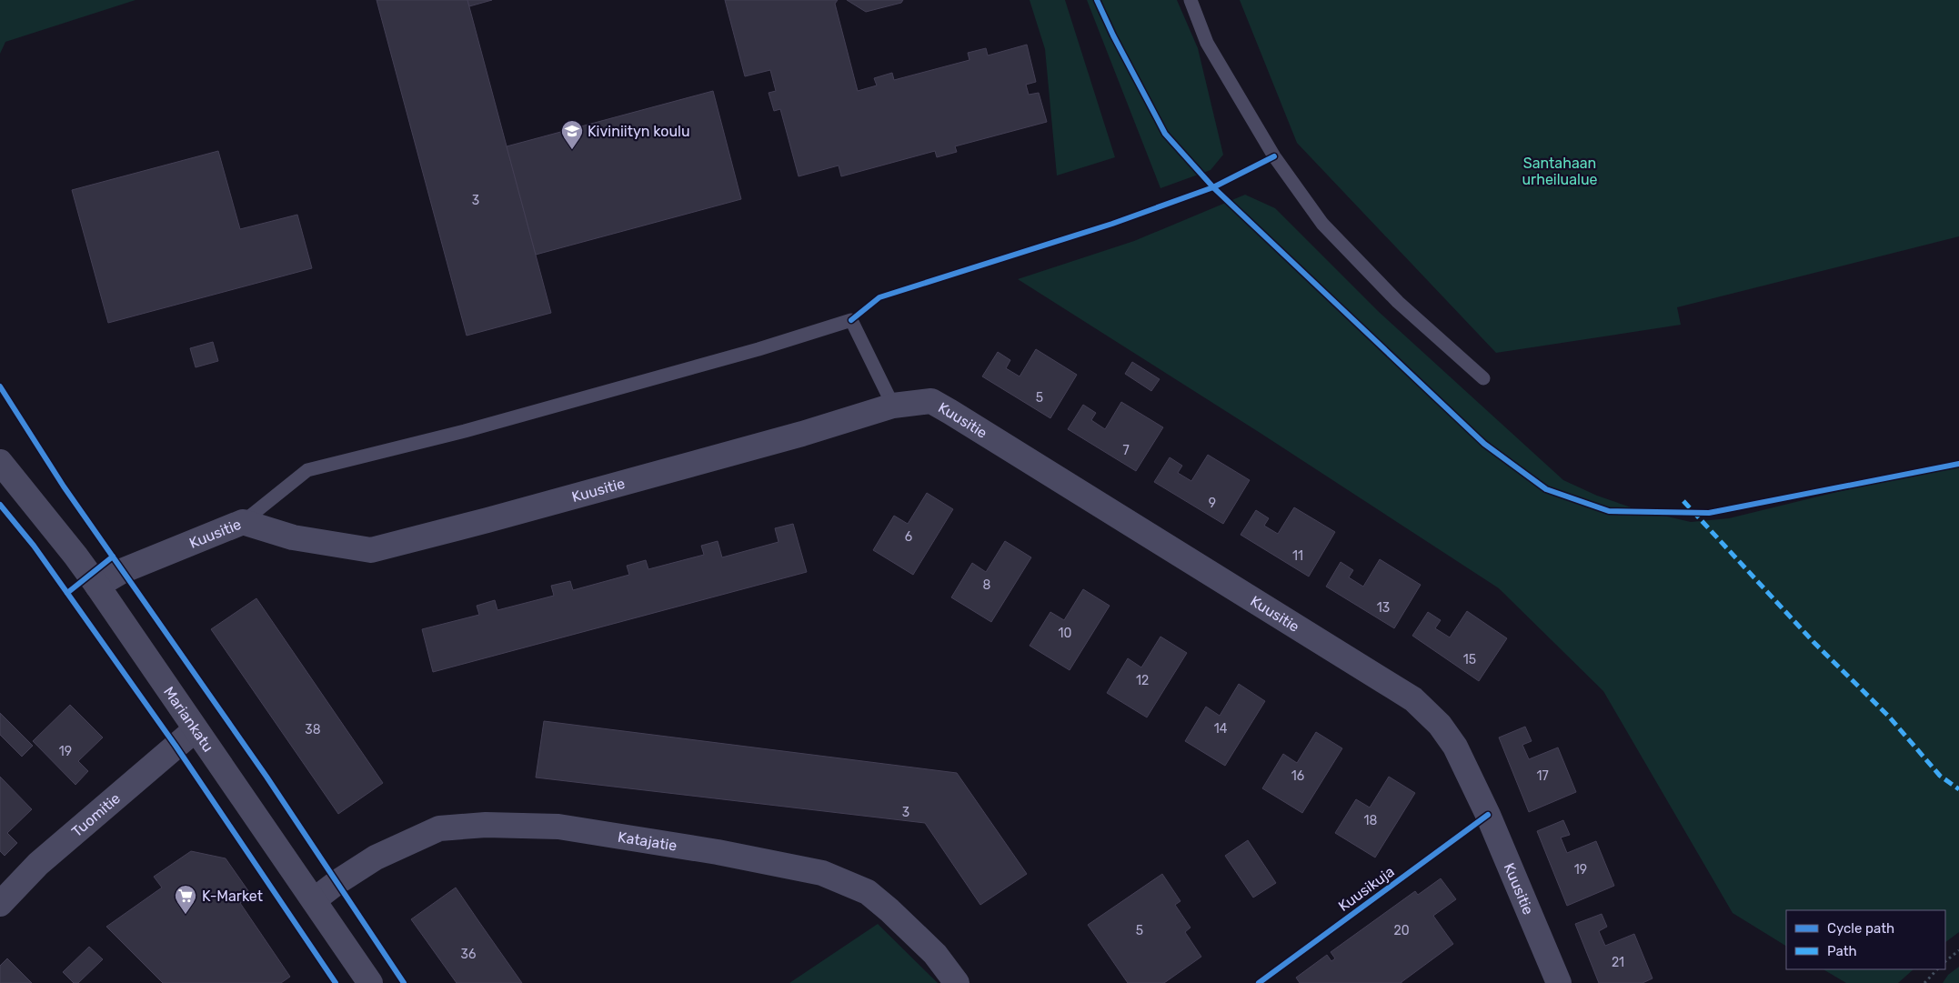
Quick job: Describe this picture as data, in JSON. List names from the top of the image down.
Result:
{
  "streets": {
    "street": [
      "Kuusitie",
      "Mariankatu",
      "Tuomitie",
      "Katajatie"
    ],
    "cycle path": ["Kuusikuja"]
  },
  "crossings": [
    ["Kuusitie", "Mariankatu"],
    ["Mariankatu", "Tuomitie"],
    ["Mariankatu", "Katajatie"]
  ],
  "parks": ["Santahaan urheilualue"],
  "places": {
    "school or university": ["Kiviniityn koulu"],
    "supermarket": ["K-Market"]
  },
  "house_numbers": [
    "3",
    "5",
    "7",
    "9",
    "6",
    "11",
    "8",
    "13",
    "10",
    "15",
    "12",
    "14",
    "38",
    "19",
    "16",
    "17",
    "3",
    "18",
    "19",
    "5",
    "20",
    "36",
    "21"
  ],
  "legend": ["Cycle path", "Path"]
}
